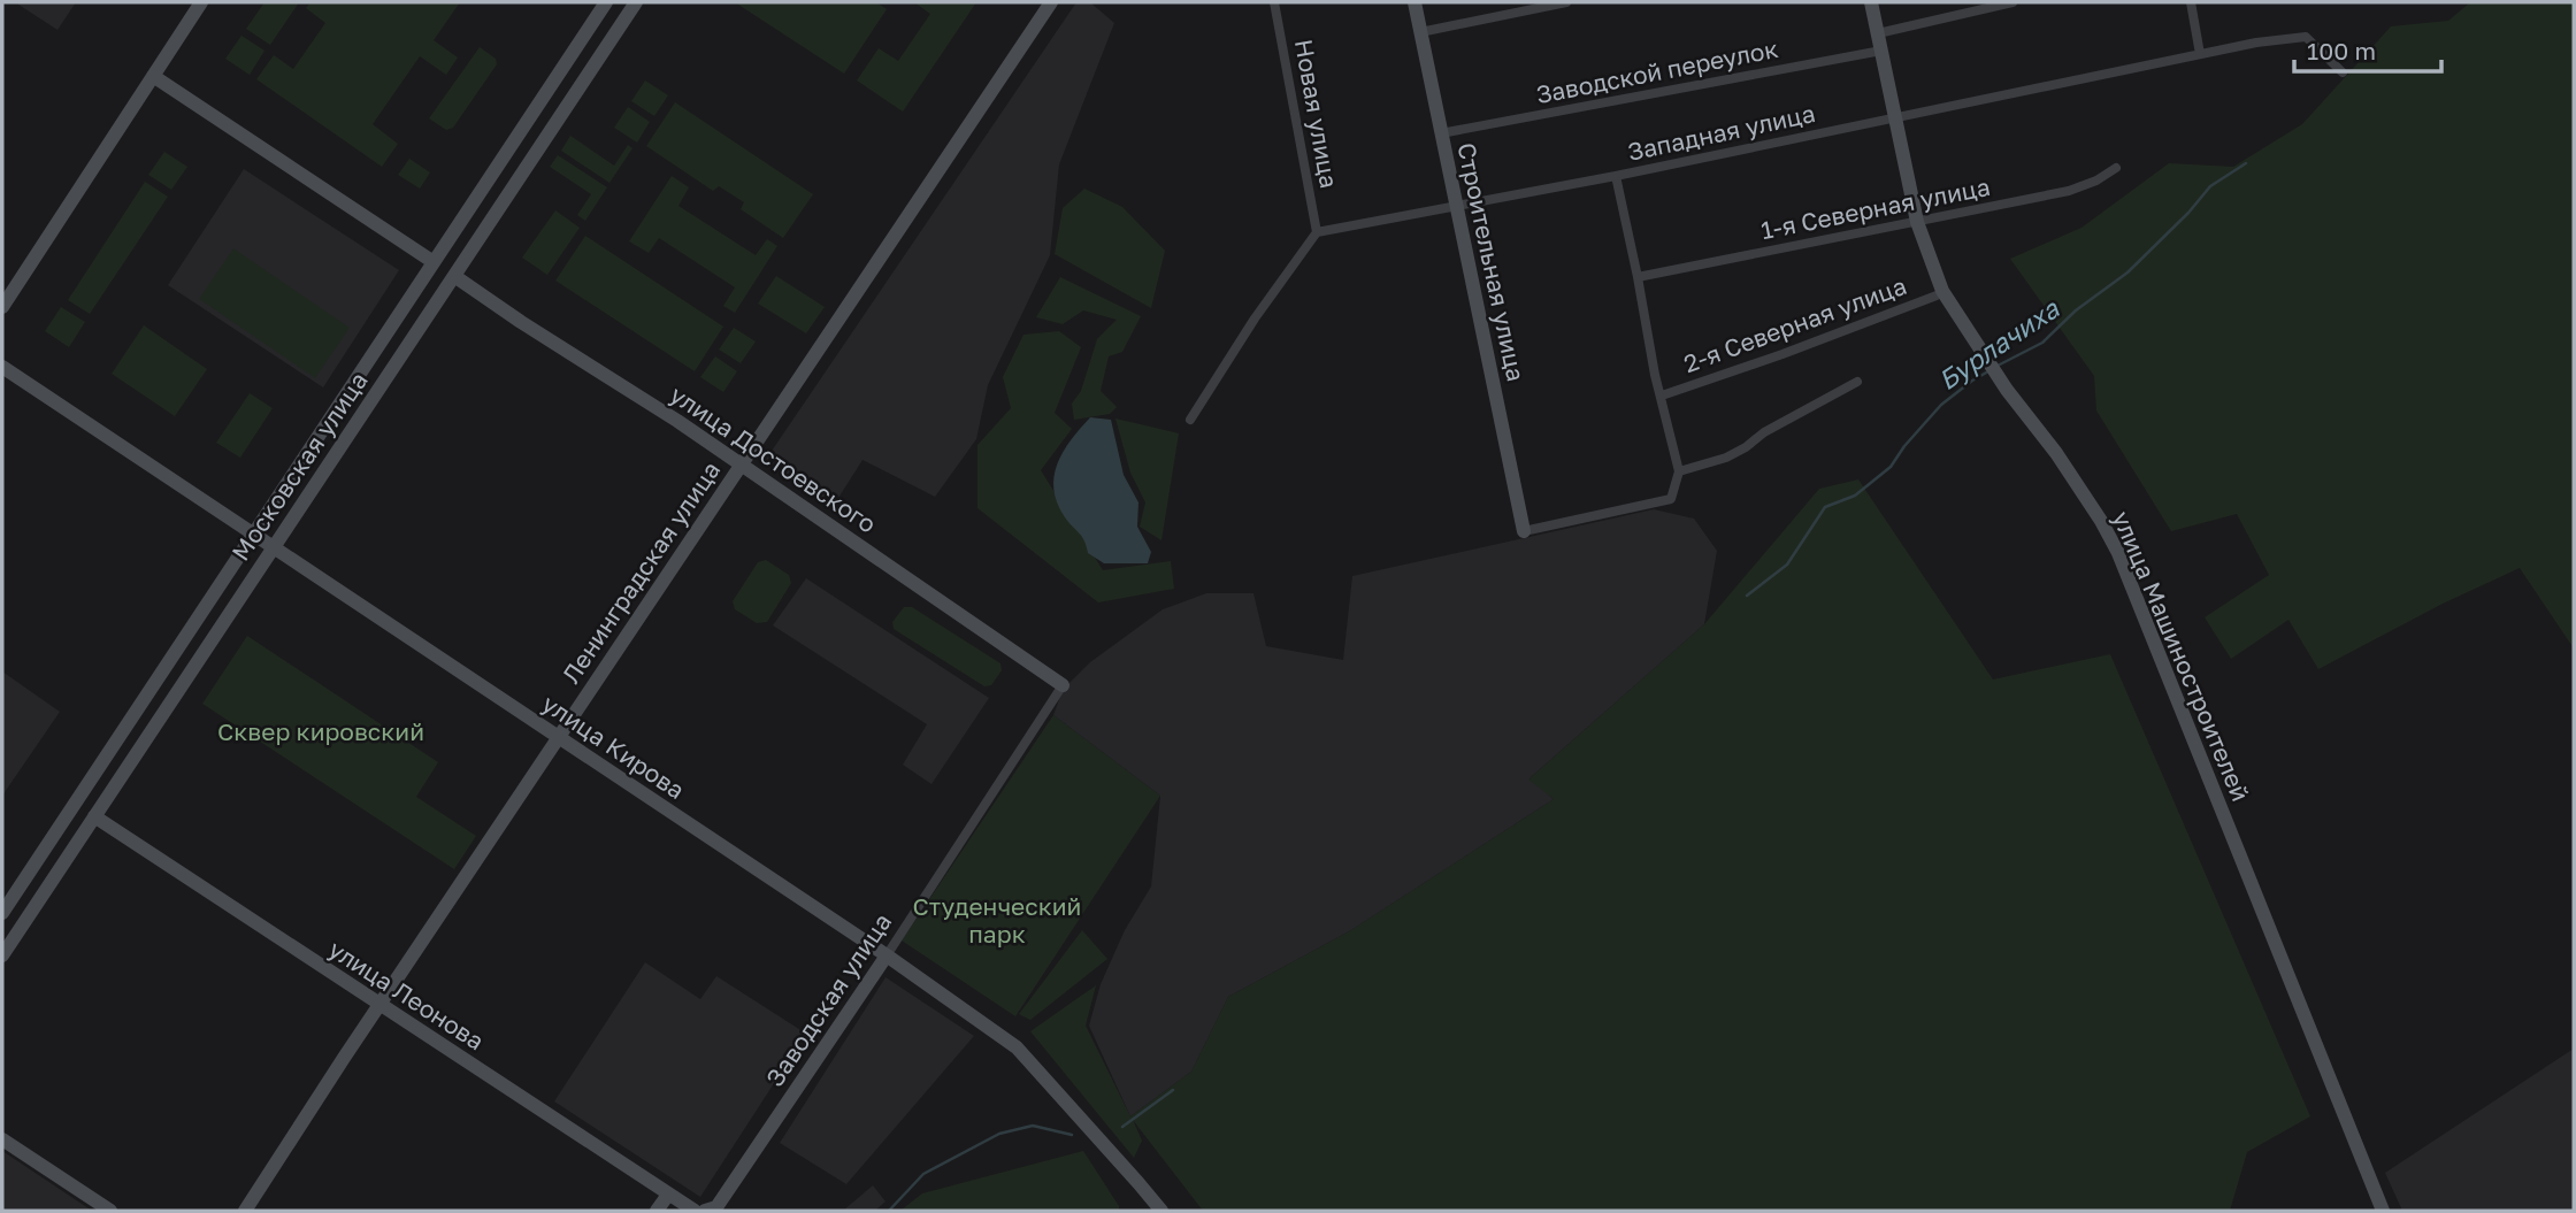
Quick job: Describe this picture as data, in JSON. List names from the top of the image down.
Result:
{
  "streets": {
    "street": [
      "Заводской переулок",
      "Новая улица",
      "Западная улица",
      "1-я Северная улица",
      "Строительная улица",
      "2-я Северная улица",
      "улица Достоевского",
      "Московская улица",
      "Ленинградская улица",
      "улица Машиностроителей",
      "улица Кирова",
      "улица Леонова",
      "Заводская улица"
    ]
  },
  "crossings": [
    ["Заводской переулок", "Строительная улица"],
    ["Заводской переулок", "улица Машиностроителей"],
    ["Новая улица", "Западная улица"],
    ["Западная улица", "Строительная улица"],
    ["Западная улица", "улица Машиностроителей"],
    ["1-я Северная улица", "улица Машиностроителей"],
    ["2-я Северная улица", "улица Машиностроителей"],
    ["улица Достоевского", "Московская улица"],
    ["улица Достоевского", "Ленинградская улица"],
    ["улица Достоевского", "Заводская улица"],
    ["Московская улица", "улица Кирова"],
    ["Московская улица", "улица Леонова"],
    ["Ленинградская улица", "улица Кирова"],
    ["Ленинградская улица", "улица Леонова"],
    ["улица Кирова", "Заводская улица"]
  ],
  "water": ["Бурлачиха"],
  "parks": ["Сквер кировский", "Студенческий парк"],
  "scale_bar": "100 m"
}
